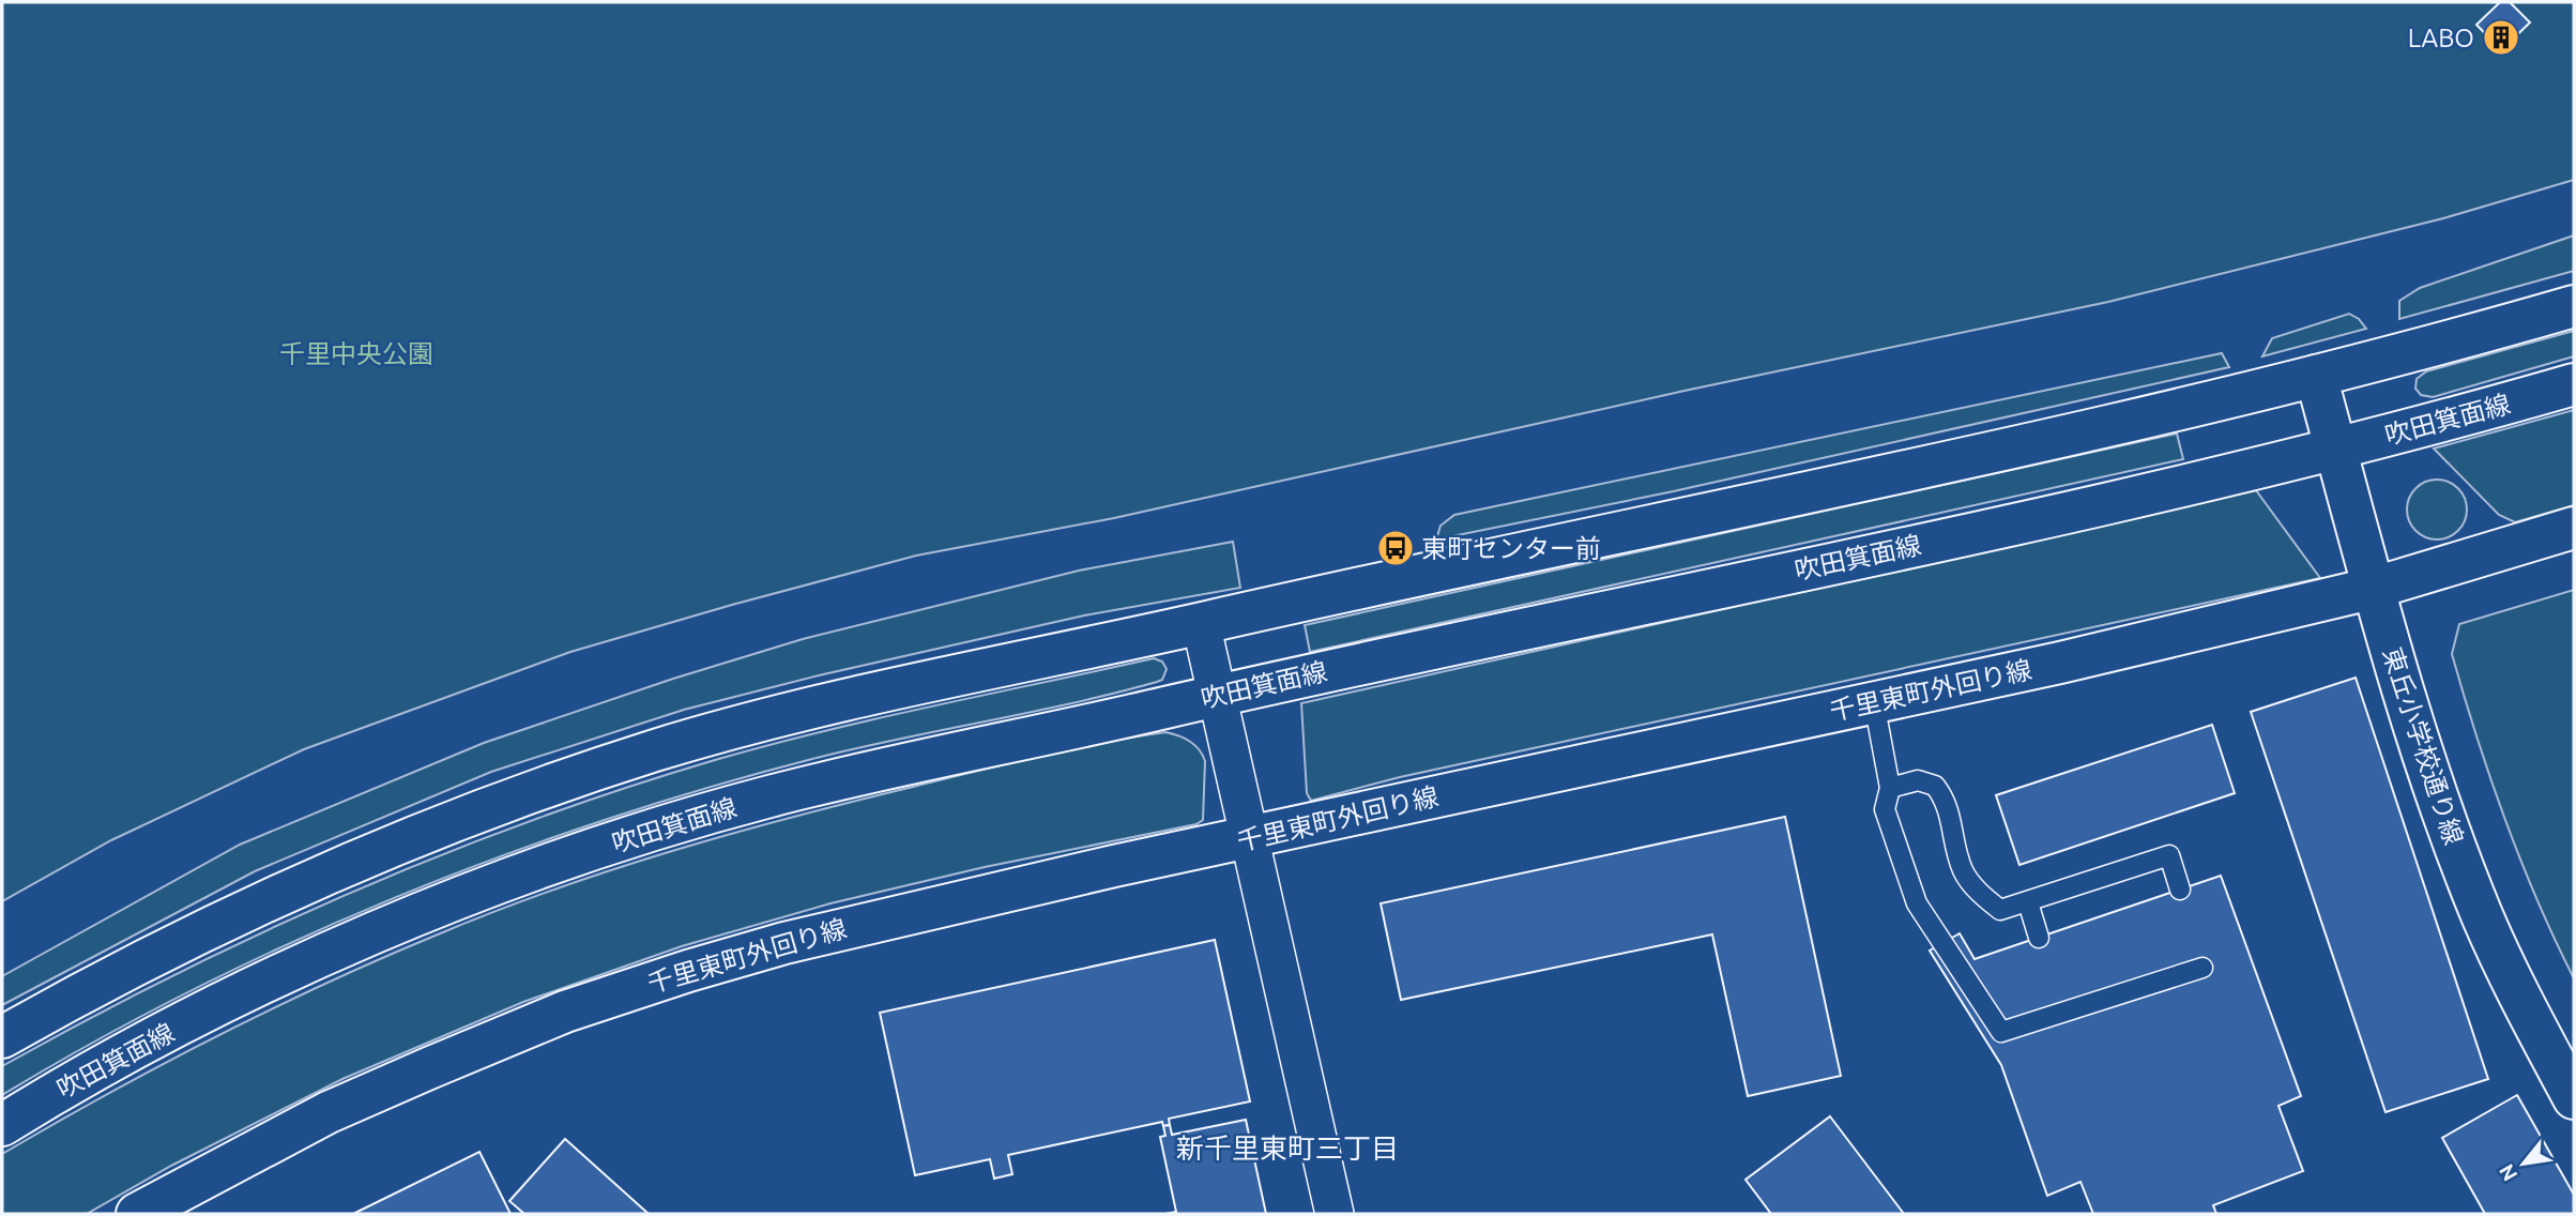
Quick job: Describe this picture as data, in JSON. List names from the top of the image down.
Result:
{
  "streets": {
    "main road": ["吹田箕面線", "千里東町外回り線", "東丘小学校通り線"]
  },
  "crossings": [
    ["吹田箕面線", "東丘小学校通り線"],
    ["千里東町外回り線", "東丘小学校通り線"]
  ],
  "districts": ["新千里東町三丁目"],
  "parks": ["千里中央公園"],
  "places": {
    "building": ["LABO"],
    "bus stop": ["東町センター前"]
  },
  "north": "bottom left"
}
